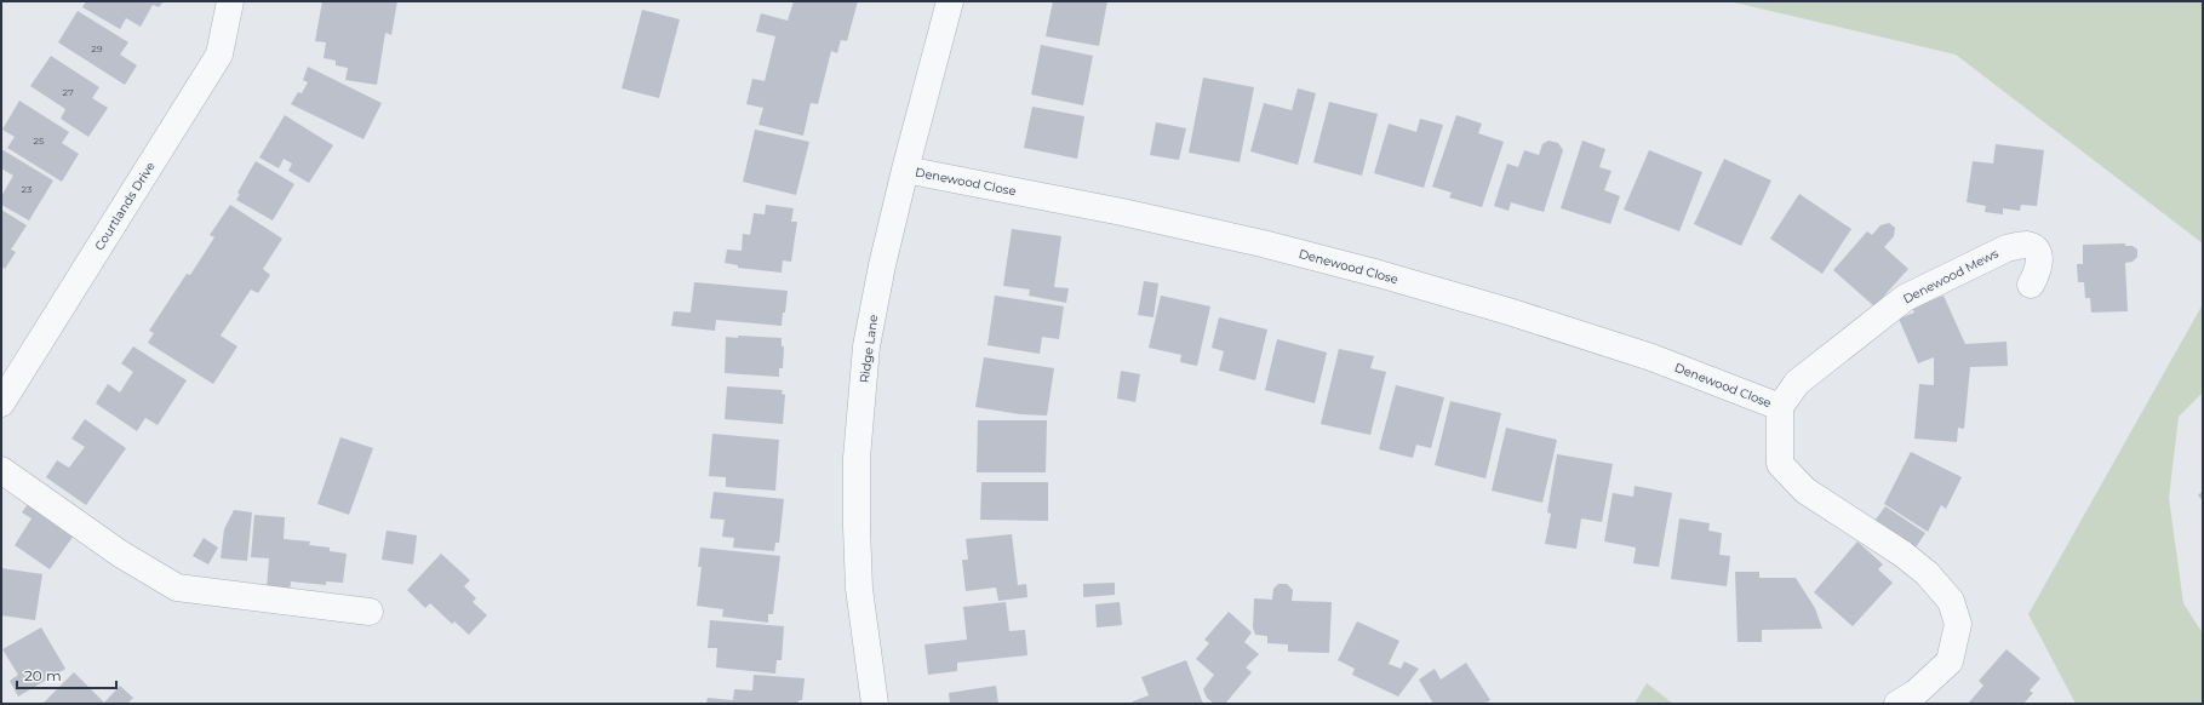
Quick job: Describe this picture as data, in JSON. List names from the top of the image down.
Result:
{
  "streets": {
    "street": [
      "Denewood Close",
      "Courtlands Drive",
      "Denewood Mews",
      "Ridge Lane"
    ]
  },
  "crossings": [
    ["Denewood Close", "Denewood Mews"],
    ["Denewood Close", "Ridge Lane"]
  ],
  "house_numbers": [
    "29",
    "27",
    "25",
    "23"
  ],
  "scale_bar": "20 m"
}
